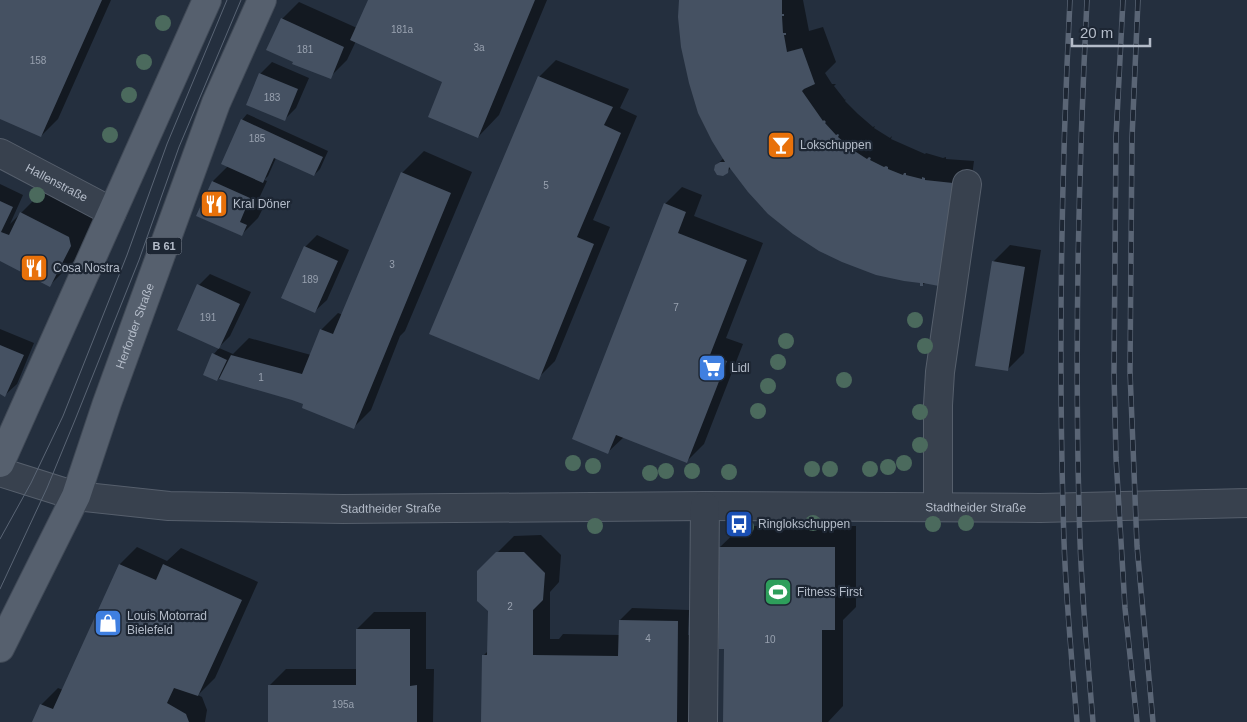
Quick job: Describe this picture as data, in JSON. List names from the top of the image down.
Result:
{
  "streets": {
    "main road": ["B 61", "Herforder Straße"],
    "street": ["Hallenstraße", "Stadtheider Straße"]
  },
  "crossings": [
    ["Herforder Straße", "Stadtheider Straße"]
  ],
  "places": {
    "bar": ["Lokschuppen"],
    "restaurant": ["Kral Döner", "Cosa Nostra"],
    "supermarket": ["Lidl"],
    "bus stop": ["Ringlokschuppen"],
    "sports": ["Fitness First"],
    "shop": ["Louis Motorrad Bielefeld"]
  },
  "house_numbers": [
    "181a",
    "3a",
    "181",
    "158",
    "183",
    "185",
    "5",
    "3",
    "189",
    "7",
    "191",
    "1",
    "2",
    "4",
    "10",
    "195a"
  ],
  "scale_bar": "20 m"
}
